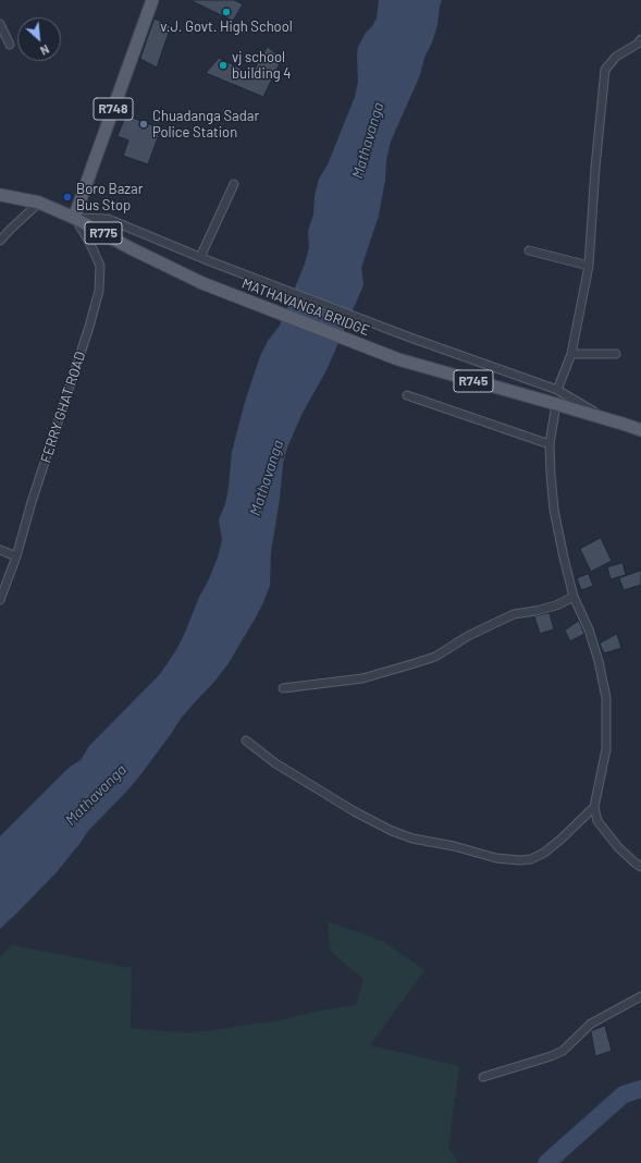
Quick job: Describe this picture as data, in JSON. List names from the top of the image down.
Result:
{
  "streets": {
    "main road": [
      "R748",
      "R775",
      "MATHAVANGA BRIDGE",
      "R745"
    ],
    "street": ["FERRY GHAT ROAD"]
  },
  "crossings": [
    ["R748", "R775"],
    ["R748", "MATHAVANGA BRIDGE"],
    ["R748", "FERRY GHAT ROAD"],
    ["R775", "MATHAVANGA BRIDGE"],
    ["R775", "FERRY GHAT ROAD"],
    ["MATHAVANGA BRIDGE", "R745"],
    ["MATHAVANGA BRIDGE", "FERRY GHAT ROAD"]
  ],
  "water": ["Mathavanga"],
  "places": [
    "v.J. Govt. High School",
    "vj school building 4",
    "Chuadanga Sadar Police Station",
    "Boro Bazar Bus Stop"
  ],
  "north": "bottom right"
}
